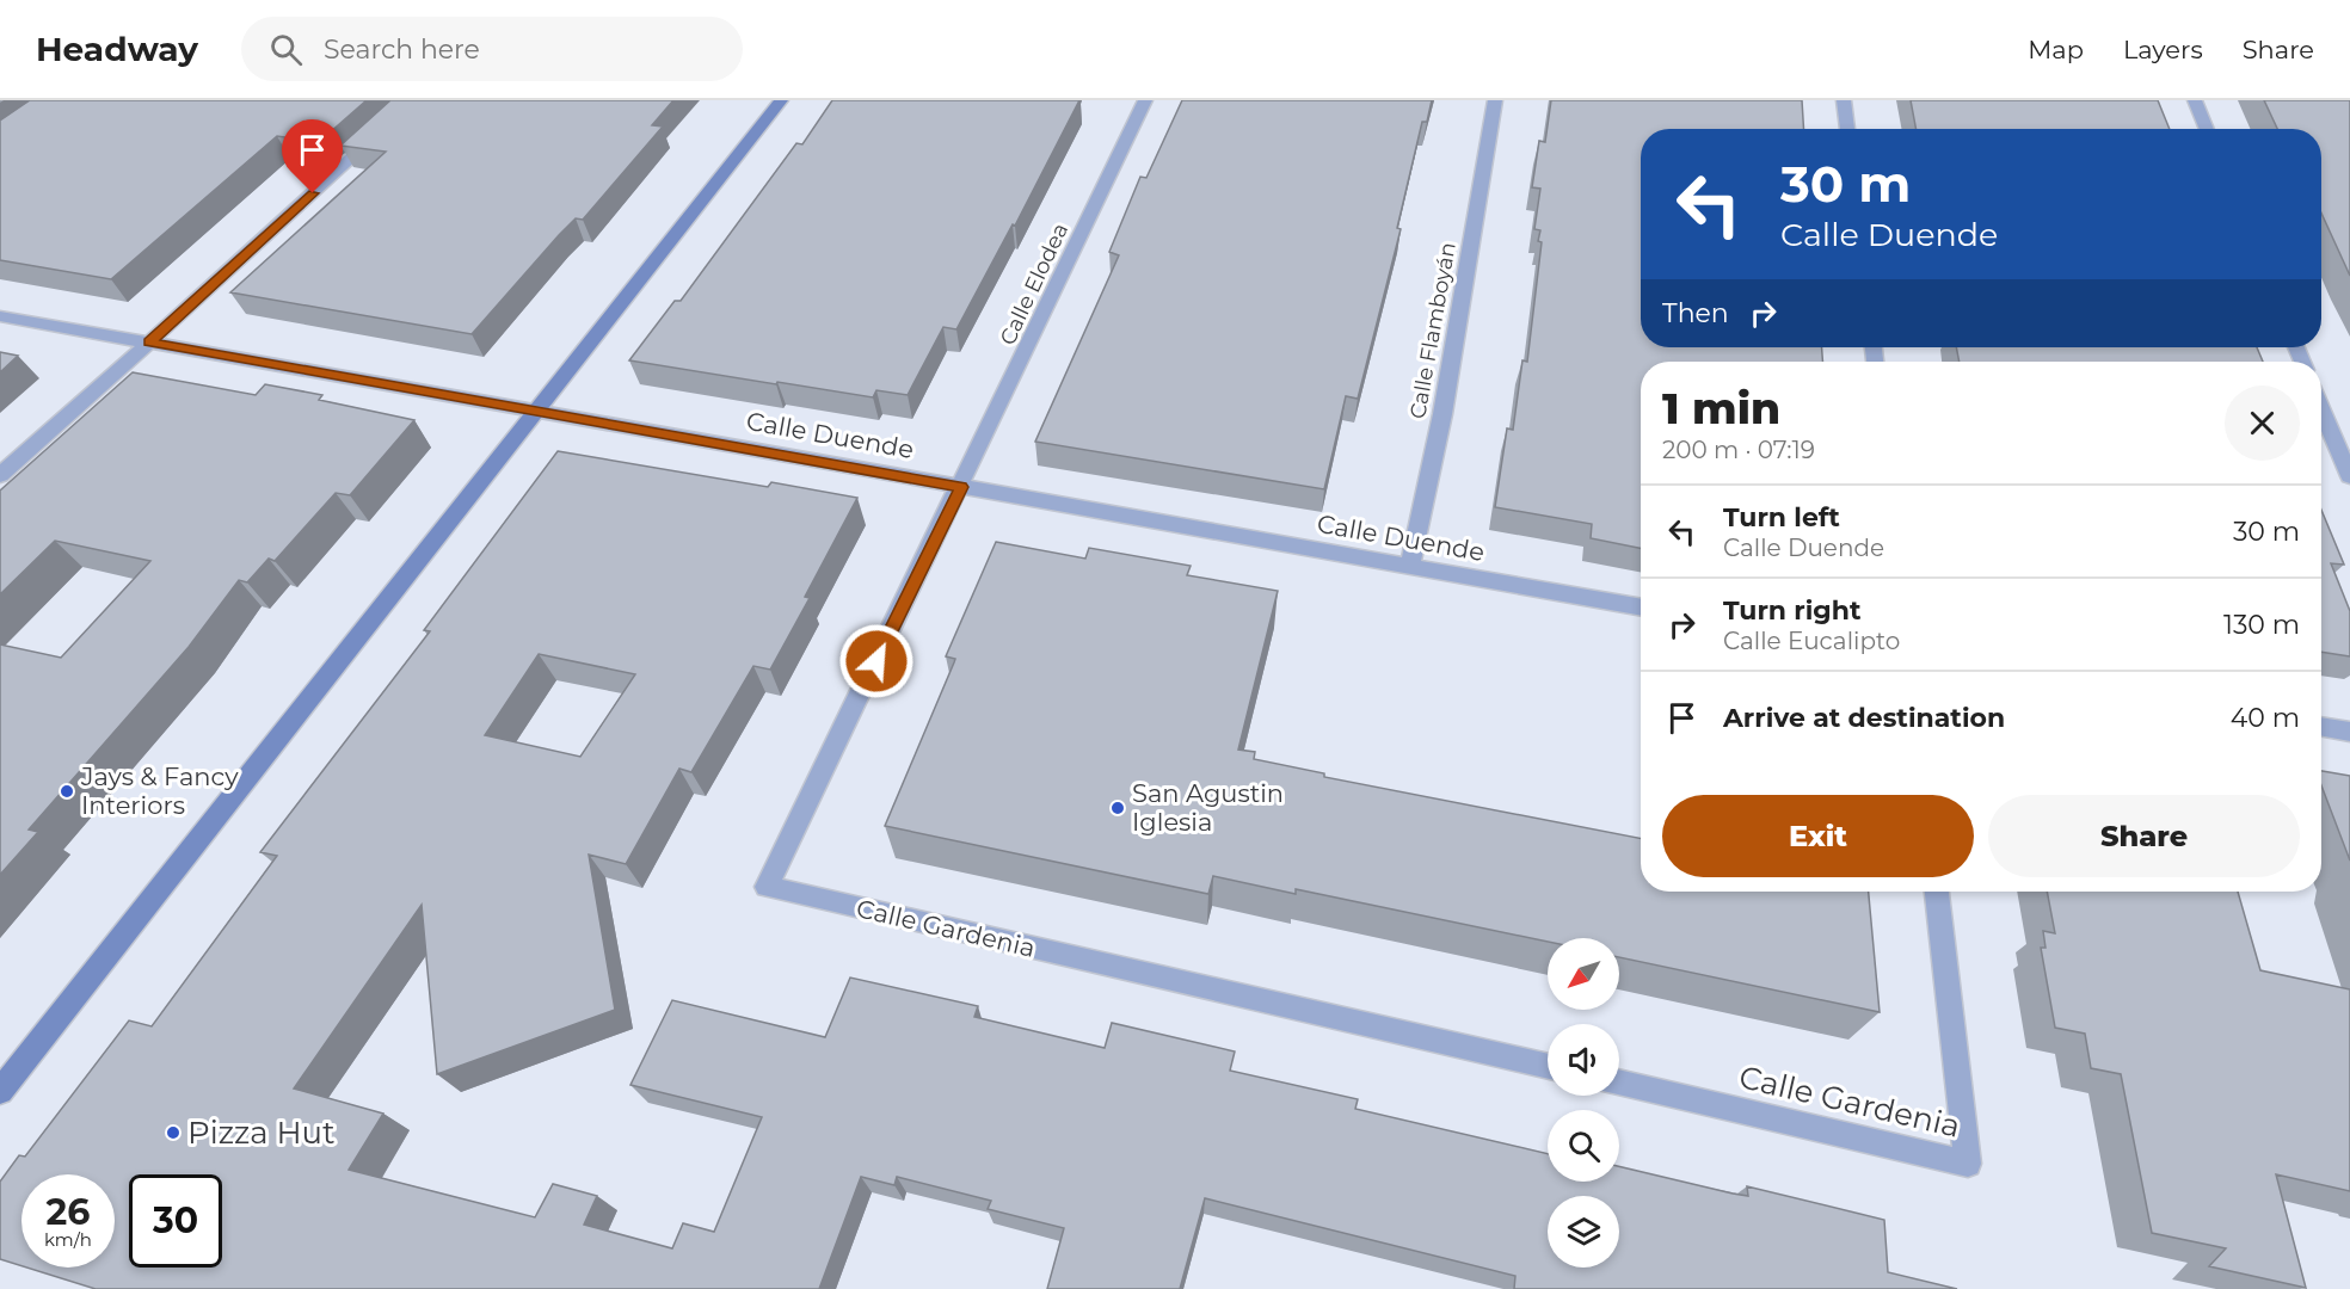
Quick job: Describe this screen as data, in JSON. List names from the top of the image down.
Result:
{
  "streets": {
    "street": [
      "Calle Elodea",
      "Calle Flamboyán",
      "Calle Duende",
      "Calle Gardenia"
    ]
  },
  "crossings": [
    ["Calle Elodea", "Calle Duende"],
    ["Calle Elodea", "Calle Gardenia"],
    ["Calle Flamboyán", "Calle Duende"],
    ["Calle Duende", "Calle Gardenia"]
  ],
  "places": ["Jays & Fancy Interiors", "San Agustin Iglesia", "Pizza Hut"],
  "north": "bottom left",
  "page": {
    "header": "Headway",
    "search": "Search here",
    "nav": ["Map", "Layers", "Share"],
    "turn": ["30 m", "Calle Duende"],
    "then": "Then",
    "heading": ["1 min", "200 m · 07:19"],
    "list": [
      {
        "name": "Turn left",
        "note": "Calle Duende",
        "value": "30 m"
      },
      {
        "name": "Turn right",
        "note": "Calle Eucalipto",
        "value": "130 m"
      },
      {
        "name": "Arrive at destination",
        "value": "40 m"
      }
    ],
    "buttons": ["Exit", "Share"],
    "speed": "26 km/h",
    "limit": "30"
  }
}
